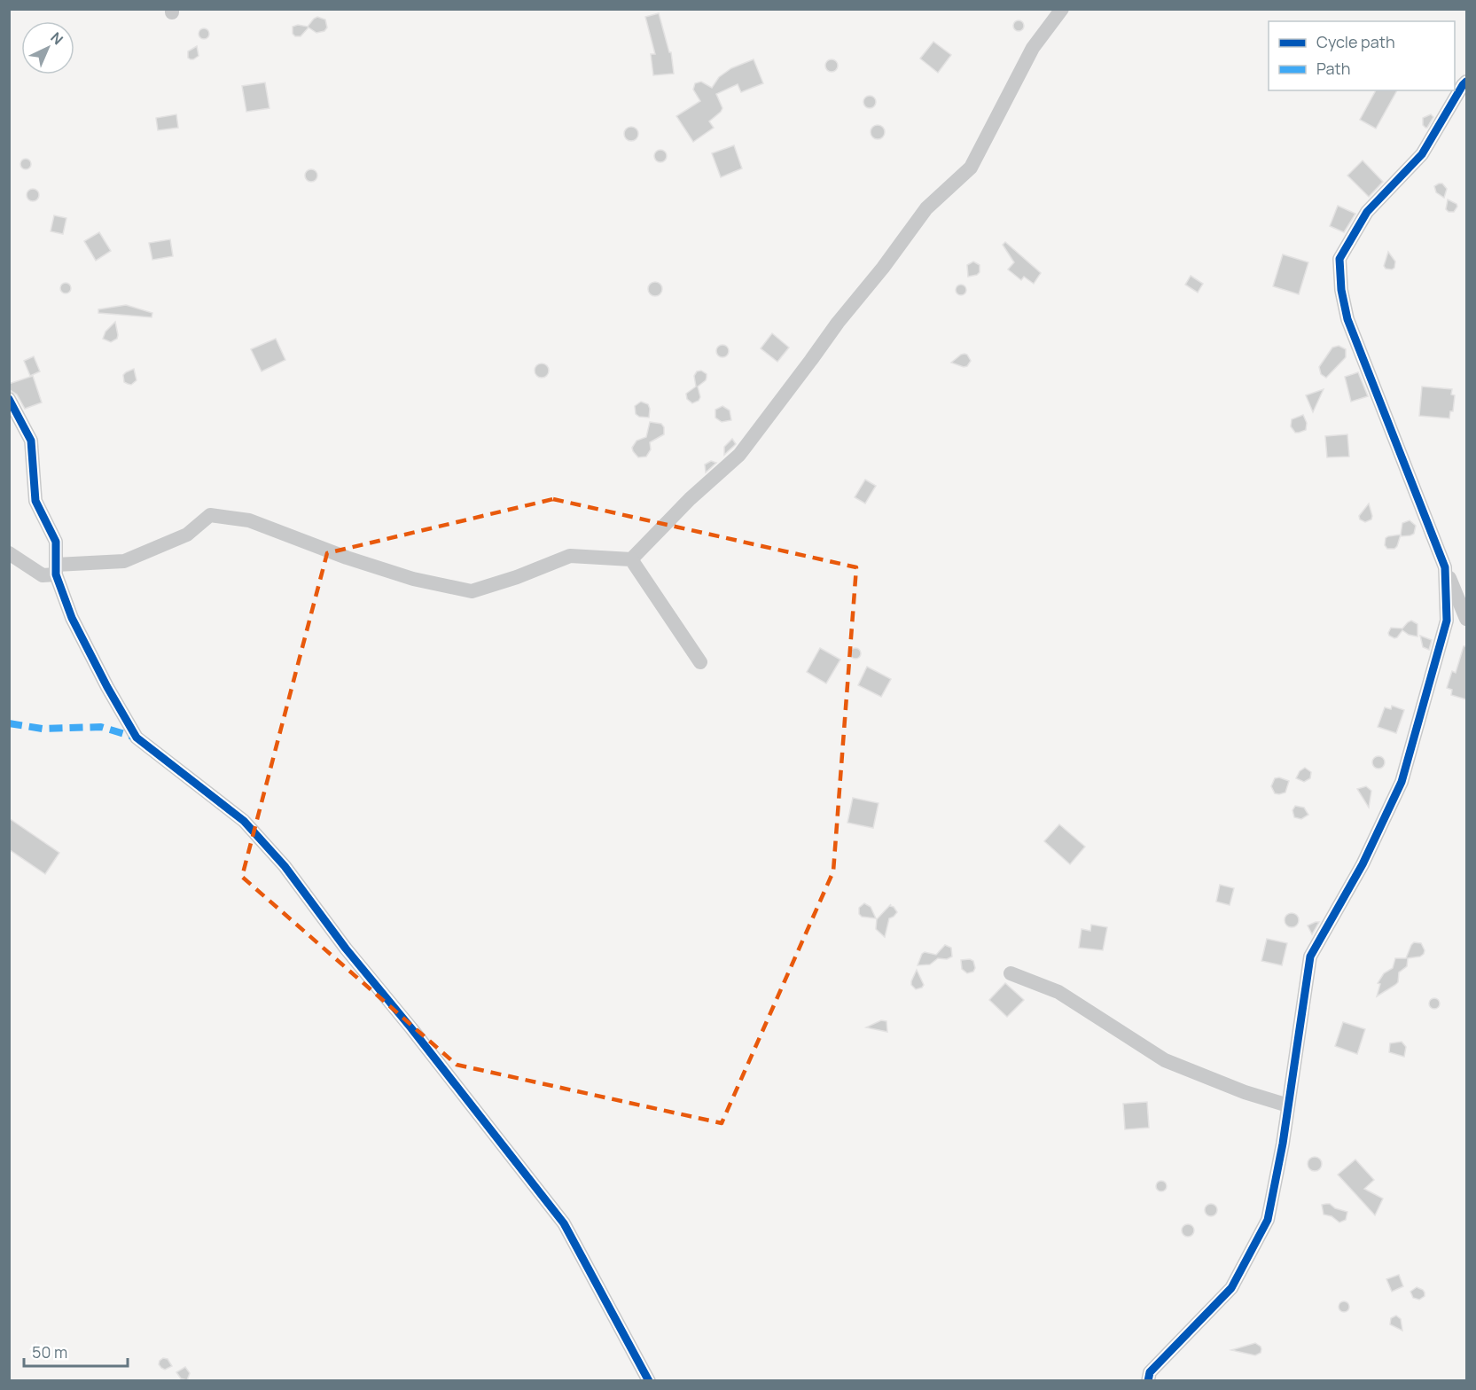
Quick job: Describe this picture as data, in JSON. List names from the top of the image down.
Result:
{
  "legend": ["Cycle path", "Path"],
  "scale_bar": "50 m",
  "north": "top right"
}
